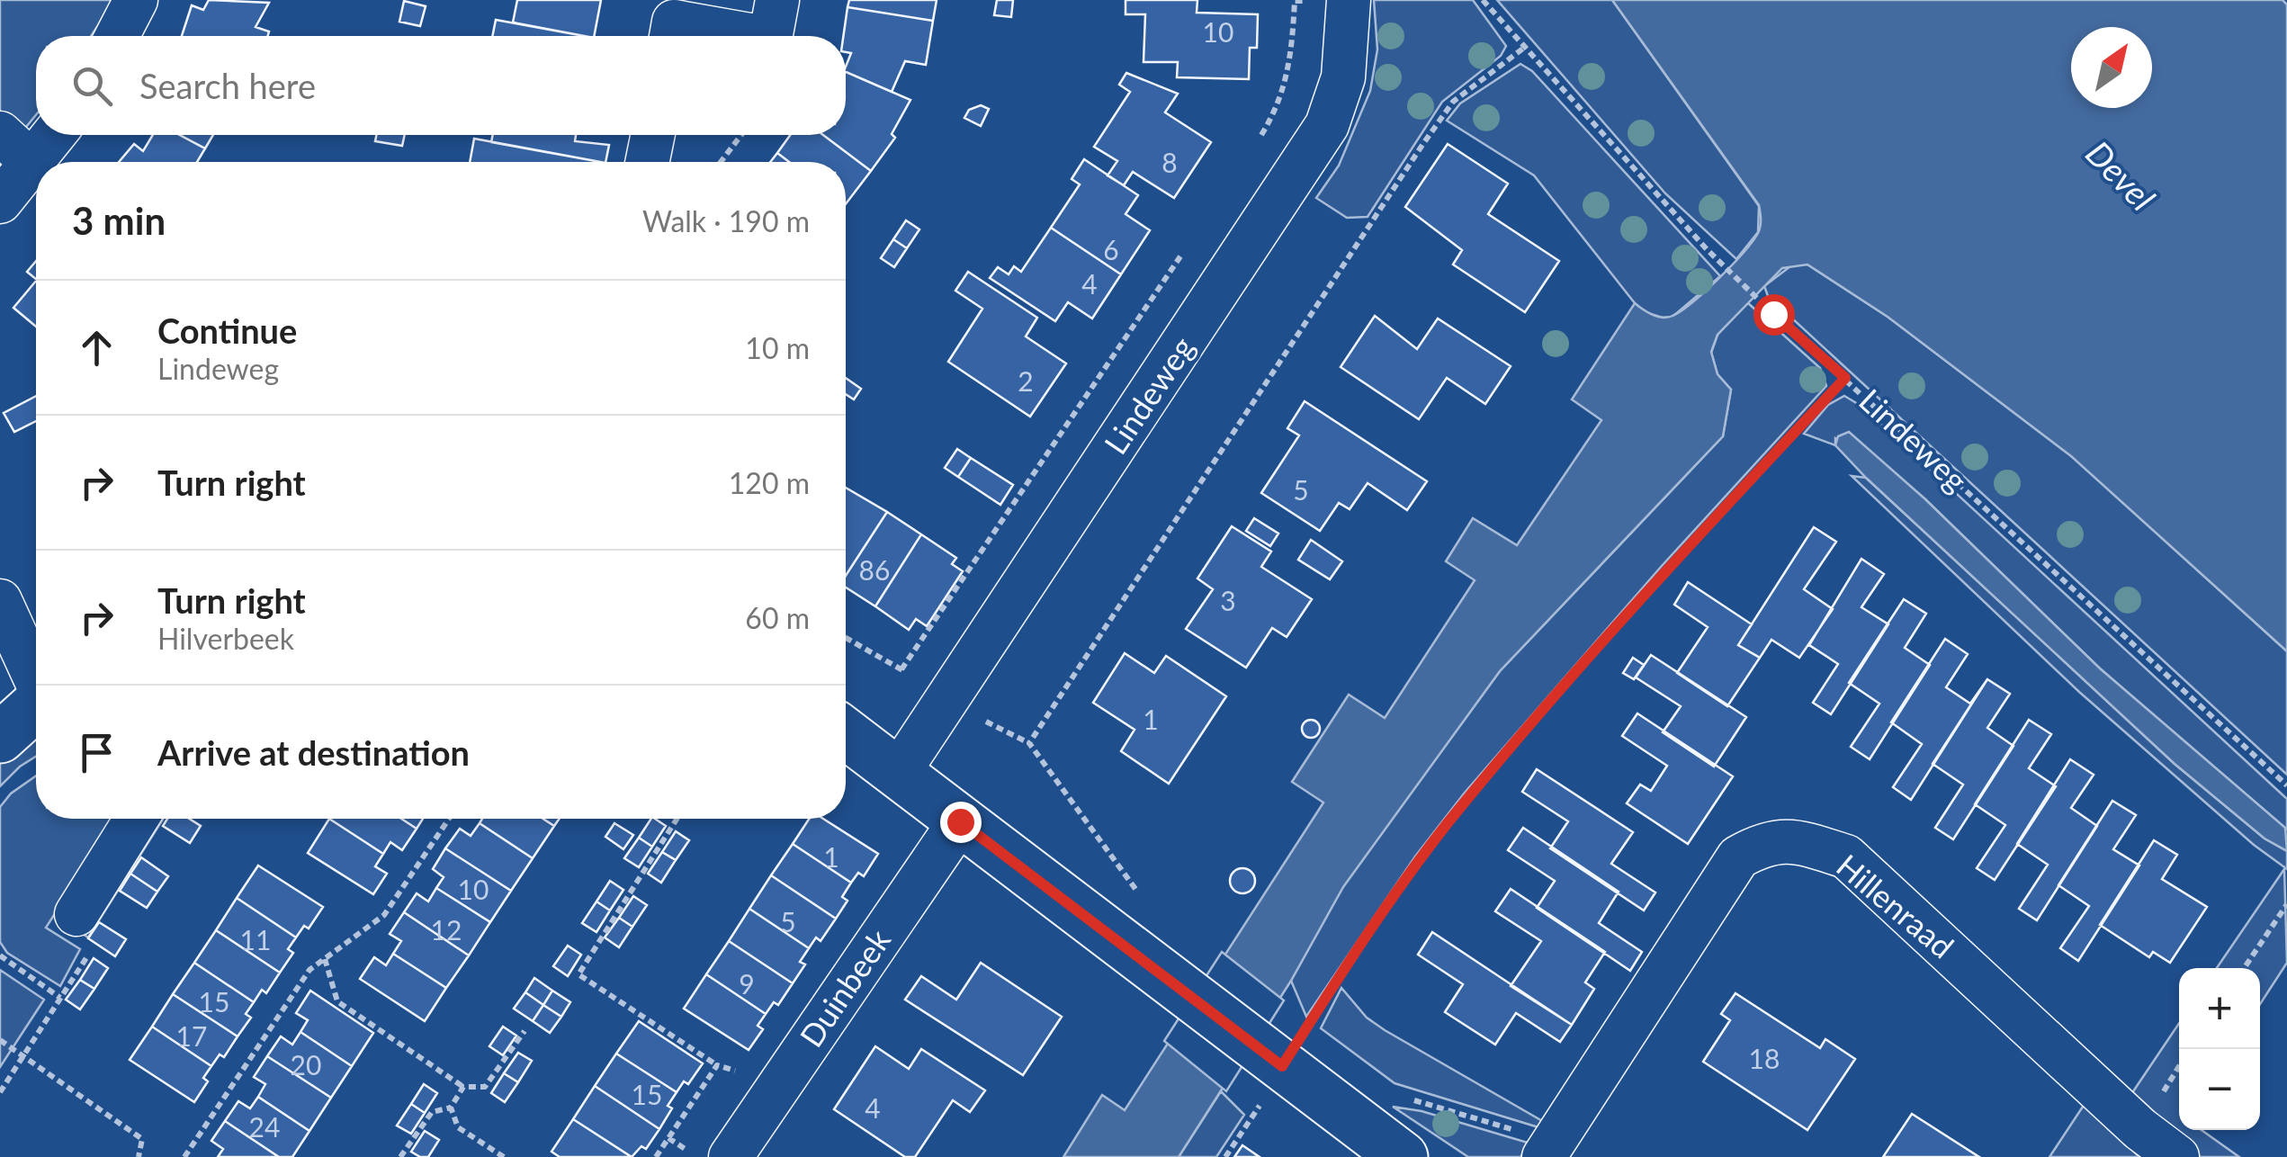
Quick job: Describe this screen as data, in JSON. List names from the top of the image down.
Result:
{
  "streets": {
    "street": ["Lindeweg", "Hillenraad", "Duinbeek"]
  },
  "water": ["Devel"],
  "house_numbers": [
    "10",
    "8",
    "6",
    "4",
    "2",
    "5",
    "86",
    "3",
    "1",
    "1",
    "10",
    "5",
    "12",
    "11",
    "9",
    "15",
    "17",
    "18",
    "20",
    "15",
    "4",
    "24"
  ],
  "north": "top right",
  "page": {
    "search": "Search here",
    "heading": ["3 min", "Walk · 190 m"],
    "list": [
      ["Continue", "Lindeweg", "10 m"],
      ["Turn right", "120 m"],
      ["Turn right", "Hilverbeek", "60 m"],
      "Arrive at destination"
    ],
    "map_buttons": ["+", "−"]
  }
}
